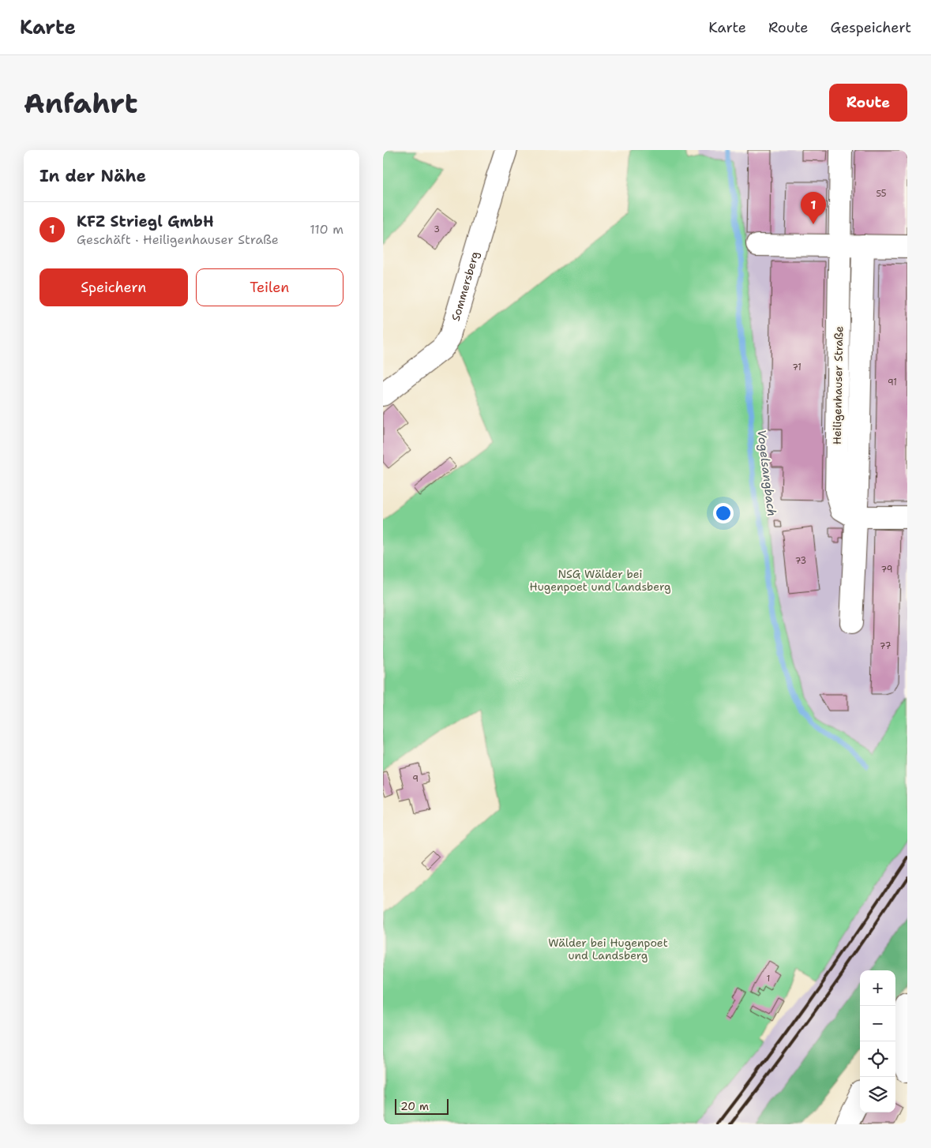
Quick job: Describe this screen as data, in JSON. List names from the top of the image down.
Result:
{
  "streets": {
    "street": ["Sommersberg", "Heiligenhauser Straße"]
  },
  "water": ["Vogelsangbach"],
  "parks": ["NSG Wälder bei Hugenpoet und Landsberg", "Wälder bei Hugenpoet und Landsberg"],
  "house_numbers": [
    "55",
    "3",
    "71",
    "91",
    "73",
    "79",
    "77",
    "9",
    "1"
  ],
  "scale_bar": "20 m",
  "page": {
    "header": "Karte",
    "nav": ["Karte", "Route", "Gespeichert"],
    "buttons": [
      "Route",
      ["Speichern", "Teilen"]
    ],
    "title": "Anfahrt",
    "heading": "In der Nähe",
    "pins": "1",
    "list": [
      {
        "mark": "1",
        "name": "KFZ Striegl GmbH",
        "note": "Geschäft · Heiligenhauser Straße",
        "value": "110 m"
      }
    ],
    "map_buttons": ["+", "−"],
    "scale": "20 m"
  }
}
